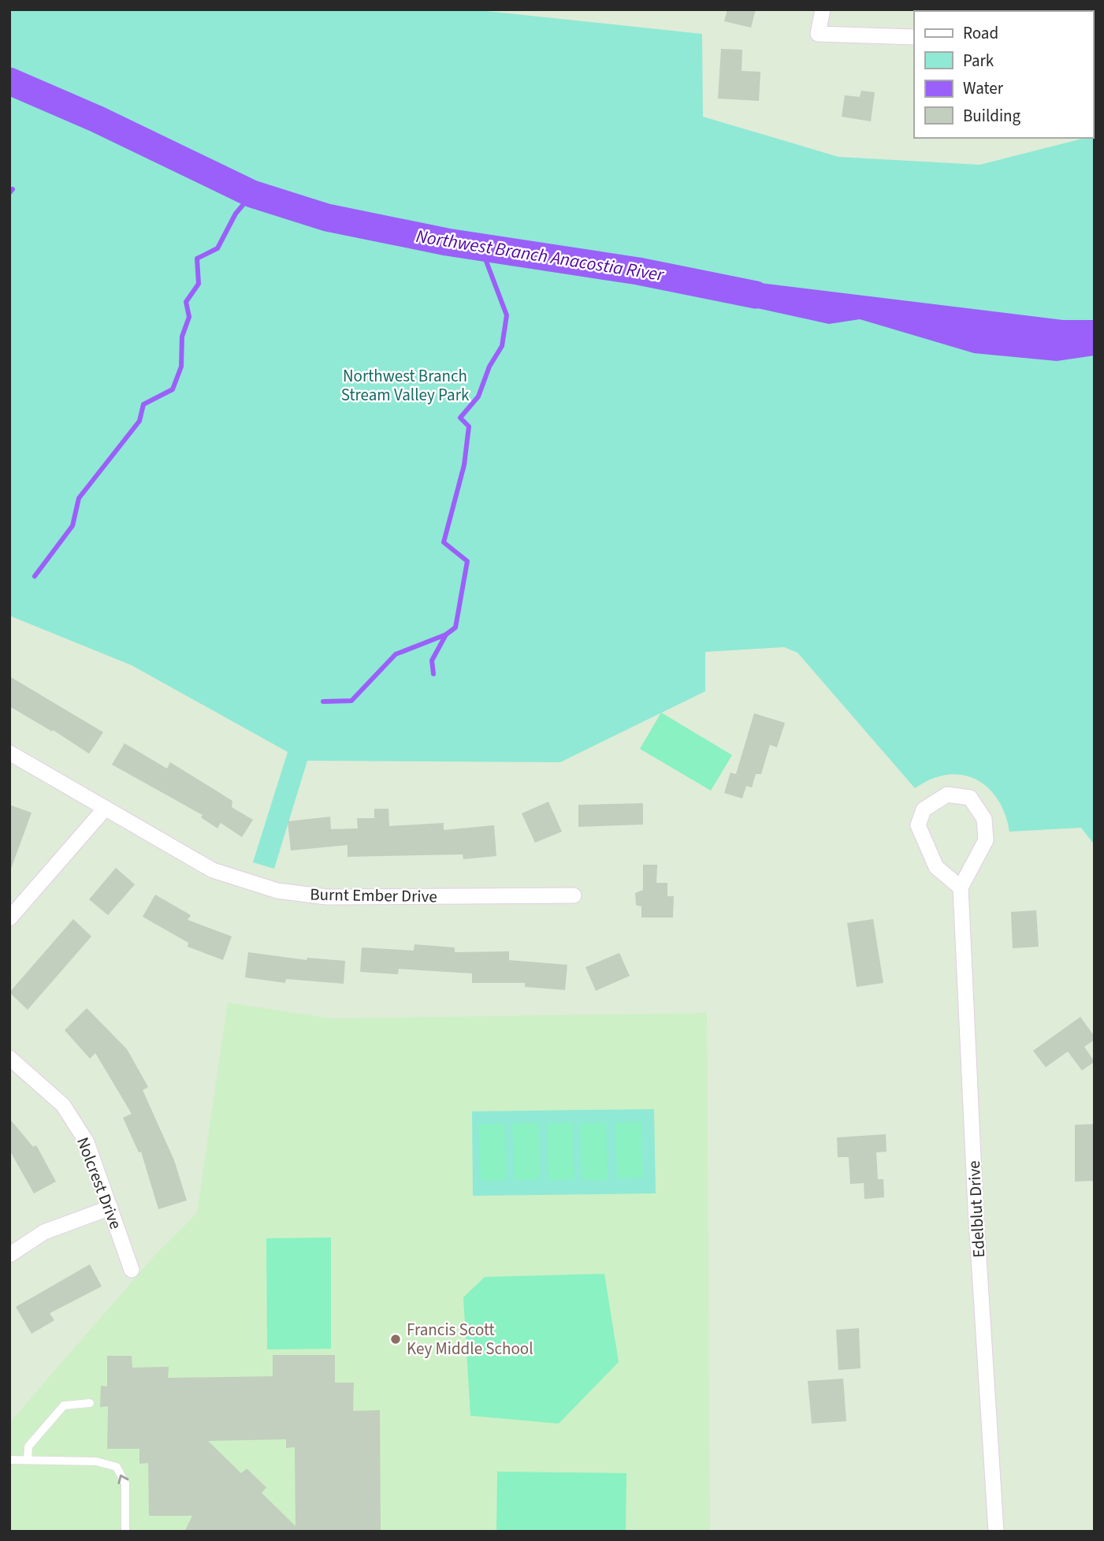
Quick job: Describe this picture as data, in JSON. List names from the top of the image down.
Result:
{
  "streets": {
    "street": ["Burnt Ember Drive", "Nolcrest Drive", "Edelblut Drive"]
  },
  "water": ["Northwest Branch Anacostia River"],
  "parks": ["Northwest Branch Stream Valley Park"],
  "places": ["Francis Scott Key Middle School"],
  "legend": [
    "Road",
    "Park",
    "Water",
    "Building"
  ]
}
